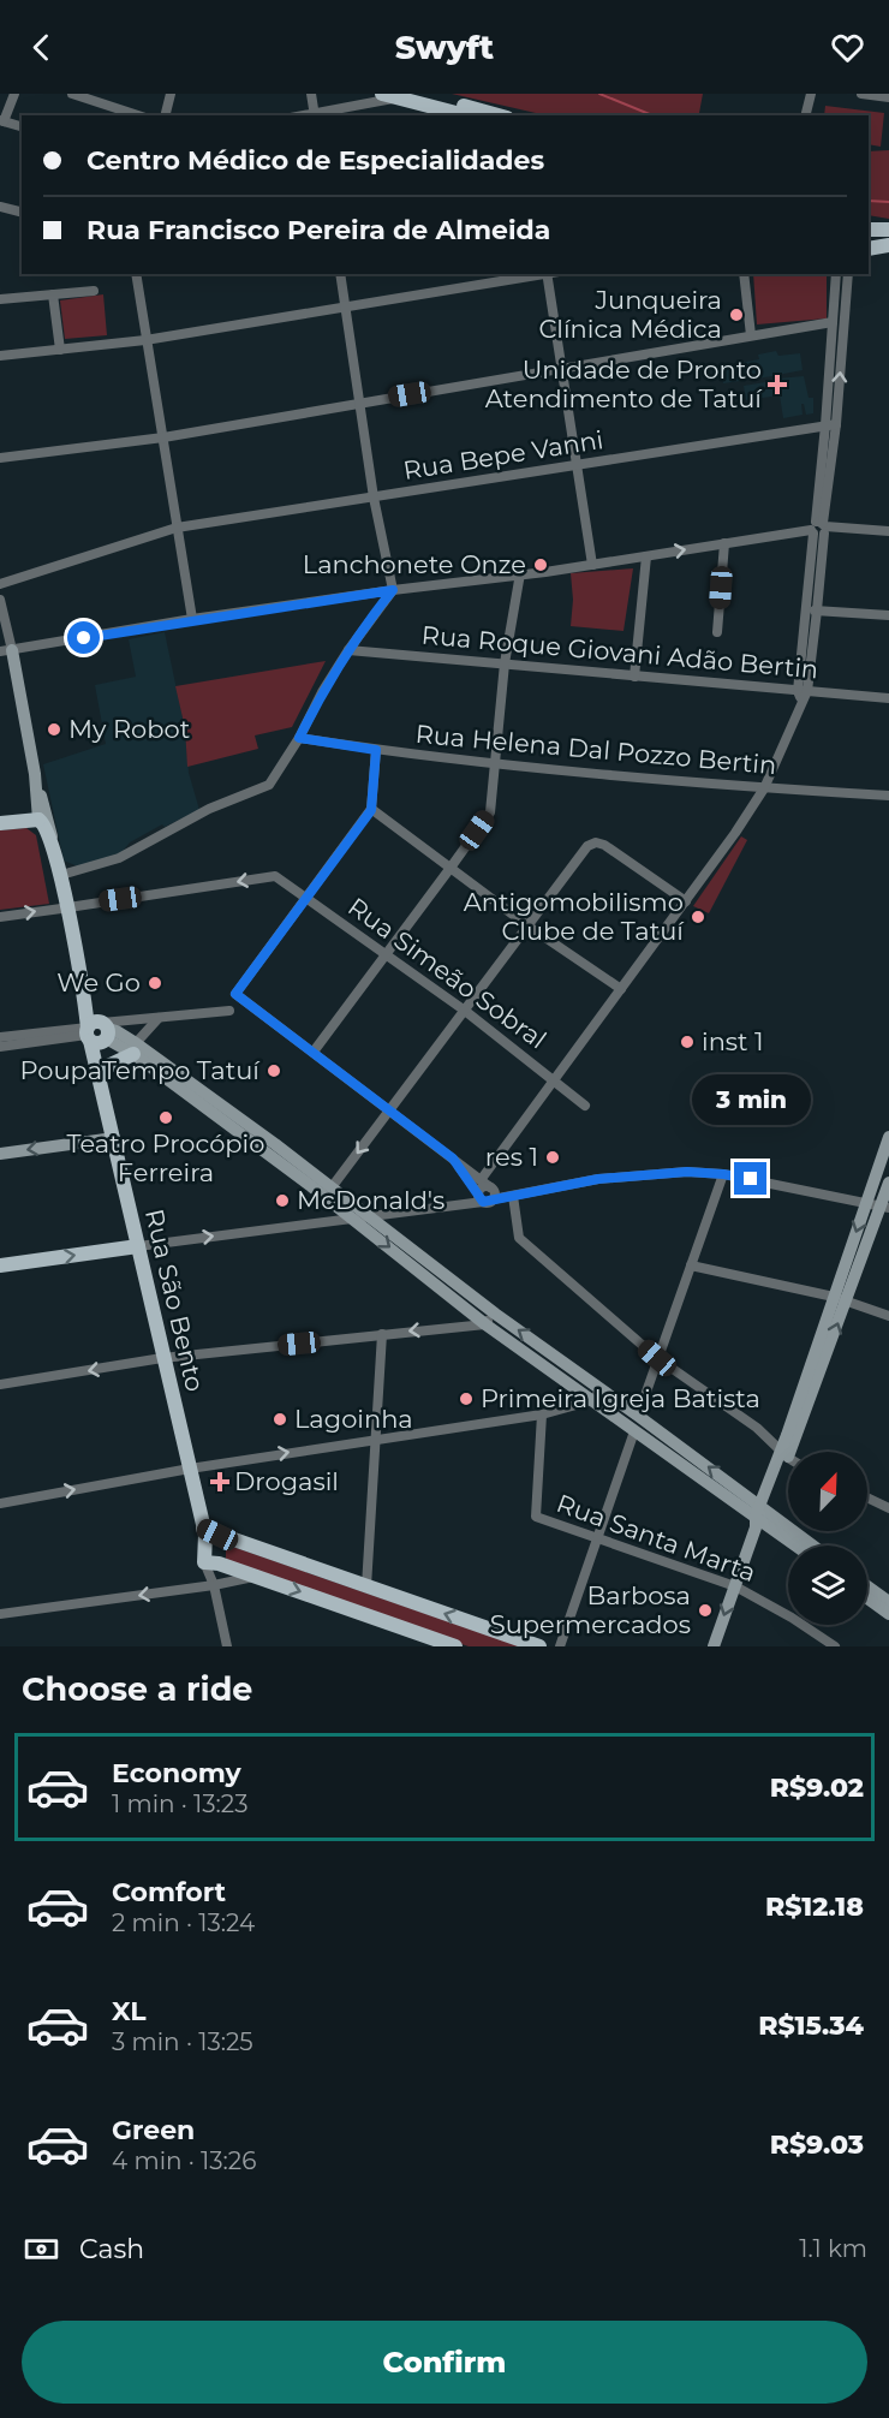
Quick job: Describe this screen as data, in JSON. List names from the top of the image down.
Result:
{
  "streets": {
    "main road": ["Rua São Bento"],
    "street": [
      "Rua Bepe Vanni",
      "Rua Roque Giovani Adão Bertin",
      "Rua Helena Dal Pozzo Bertin",
      "Rua Simeão Sobral",
      "Rua Santa Marta"
    ]
  },
  "crossings": [
    ["Rua Simeão Sobral", "Rua São Bento"]
  ],
  "places": {
    "other": [
      "Junqueira Clínica Médica",
      "Lanchonete Onze",
      "My Robot",
      "Antigomobilismo Clube de Tatuí",
      "We Go",
      "inst 1",
      "PoupaTempo Tatuí",
      "Teatro Procópio Ferreira",
      "res 1",
      "McDonald's",
      "Primeira Igreja Batista",
      "Lagoinha",
      "Barbosa Supermercados"
    ],
    "health": ["Unidade de Pronto Atendimento de Tatuí", "Drogasil"]
  },
  "north": "top right",
  "page": {
    "header": "Swyft",
    "banner": ["Centro Médico de Especialidades", "Rua Francisco Pereira de Almeida"],
    "bubble": "3 min",
    "heading": "Choose a ride",
    "list": [
      {
        "name": "Economy",
        "note": "1 min · 13:23",
        "value": "R$9.02"
      },
      {
        "name": "Comfort",
        "note": "2 min · 13:24",
        "value": "R$12.18"
      },
      {
        "name": "XL",
        "note": "3 min · 13:25",
        "value": "R$15.34"
      },
      {
        "name": "Green",
        "note": "4 min · 13:26",
        "value": "R$9.03"
      }
    ],
    "pay": ["Cash", "1.1 km"],
    "buttons": "Confirm"
  }
}
